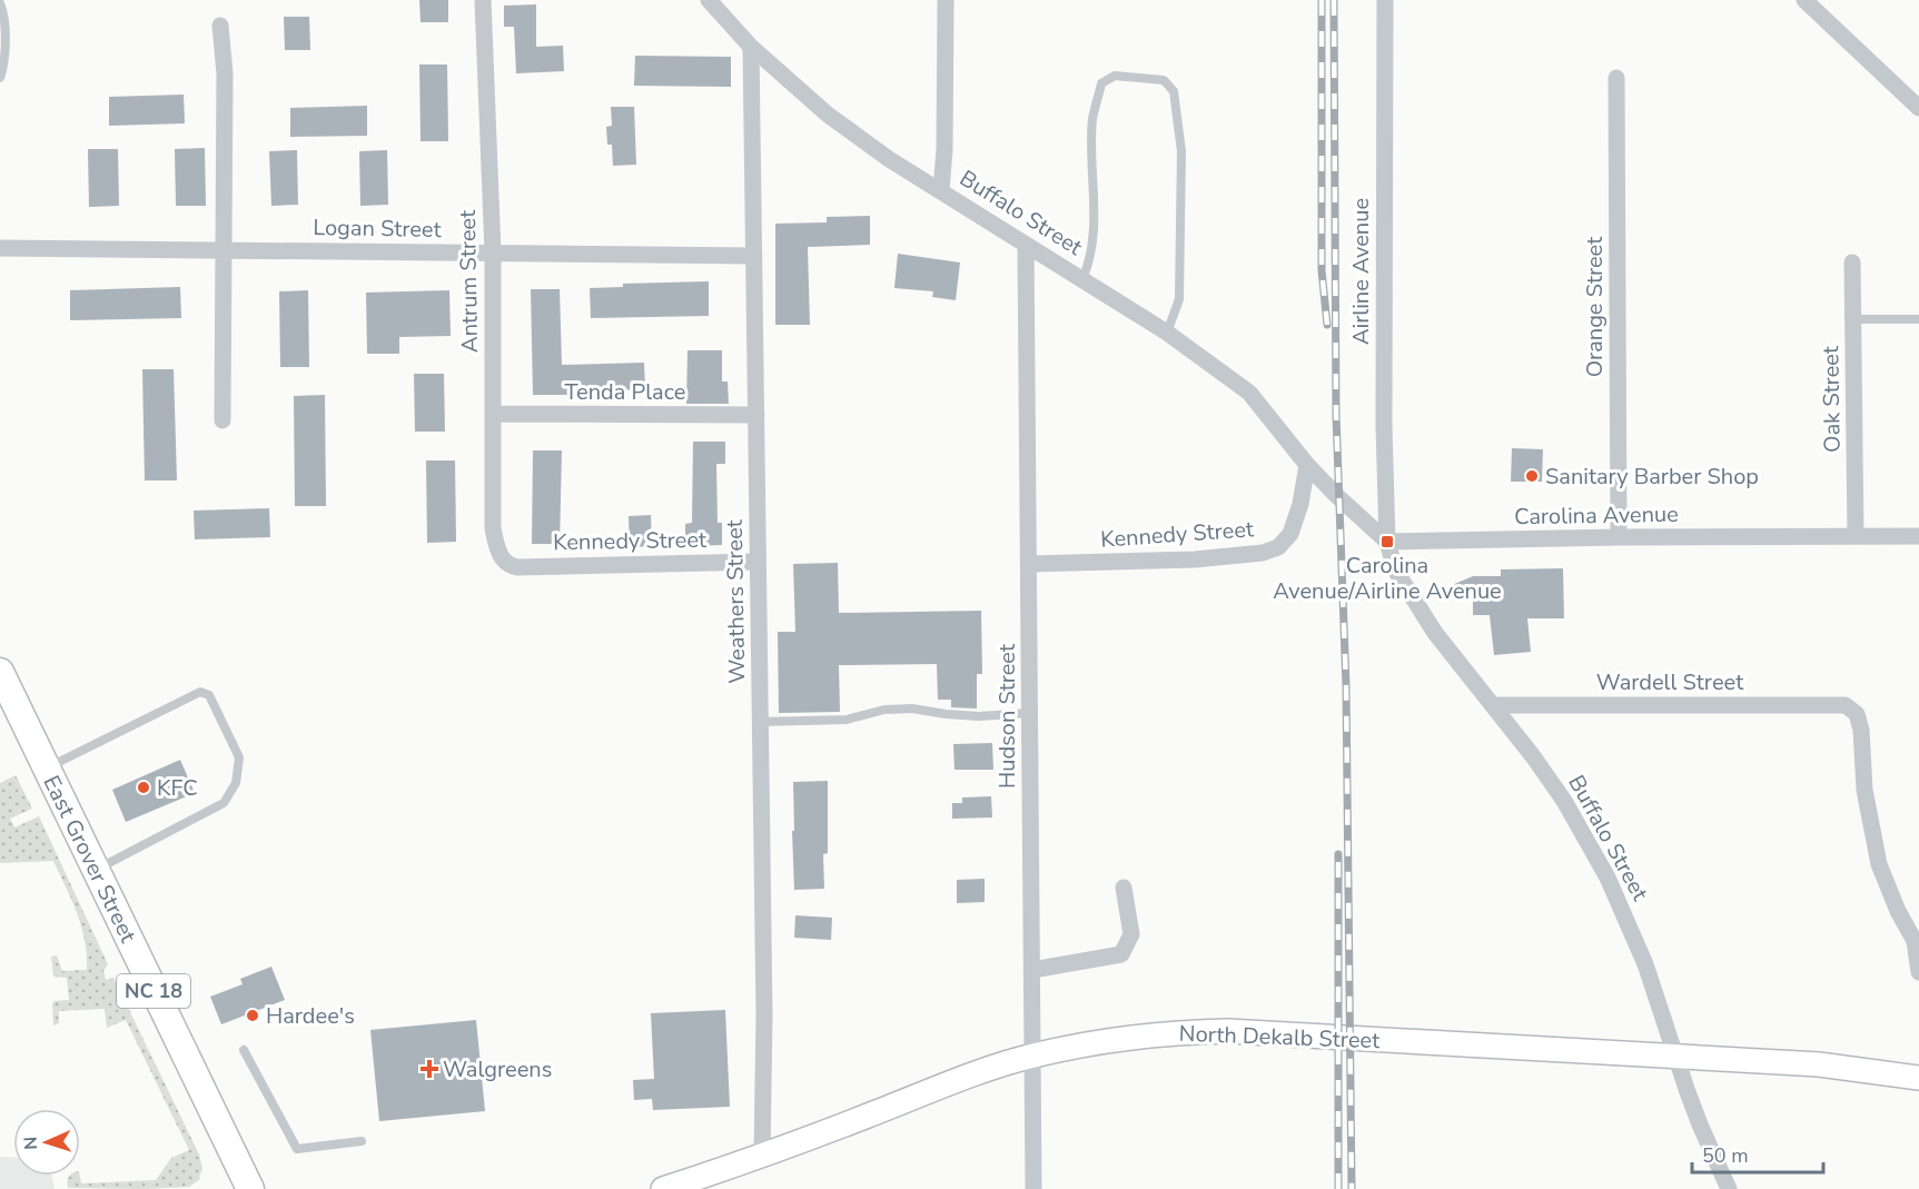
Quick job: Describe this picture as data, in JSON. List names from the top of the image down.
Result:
{
  "streets": {
    "main road": ["East Grover Street", "NC 18", "North Dekalb Street"],
    "street": [
      "Buffalo Street",
      "Logan Street",
      "Airline Avenue",
      "Antrum Street",
      "Orange Street",
      "Tenda Place",
      "Oak Street",
      "Carolina Avenue",
      "Kennedy Street",
      "Weathers Street",
      "Wardell Street",
      "Hudson Street"
    ]
  },
  "crossings": [
    ["Buffalo Street", "Airline Avenue"],
    ["Buffalo Street", "Carolina Avenue"],
    ["Buffalo Street", "Kennedy Street"],
    ["Buffalo Street", "Weathers Street"],
    ["Buffalo Street", "Wardell Street"],
    ["Buffalo Street", "Hudson Street"],
    ["Buffalo Street", "North Dekalb Street"],
    ["Logan Street", "Antrum Street"],
    ["Logan Street", "Weathers Street"],
    ["Airline Avenue", "Carolina Avenue"],
    ["Antrum Street", "Tenda Place"],
    ["Antrum Street", "Kennedy Street"],
    ["Orange Street", "Carolina Avenue"],
    ["Tenda Place", "Weathers Street"],
    ["Oak Street", "Carolina Avenue"],
    ["Kennedy Street", "Weathers Street"],
    ["Kennedy Street", "Hudson Street"],
    ["Weathers Street", "North Dekalb Street"],
    ["Hudson Street", "North Dekalb Street"]
  ],
  "places": {
    "other": ["Sanitary Barber Shop", "KFC", "Hardee's"],
    "transit": ["Carolina Avenue/Airline Avenue"],
    "health": ["Walgreens"]
  },
  "scale_bar": "50 m",
  "north": "left"
}
